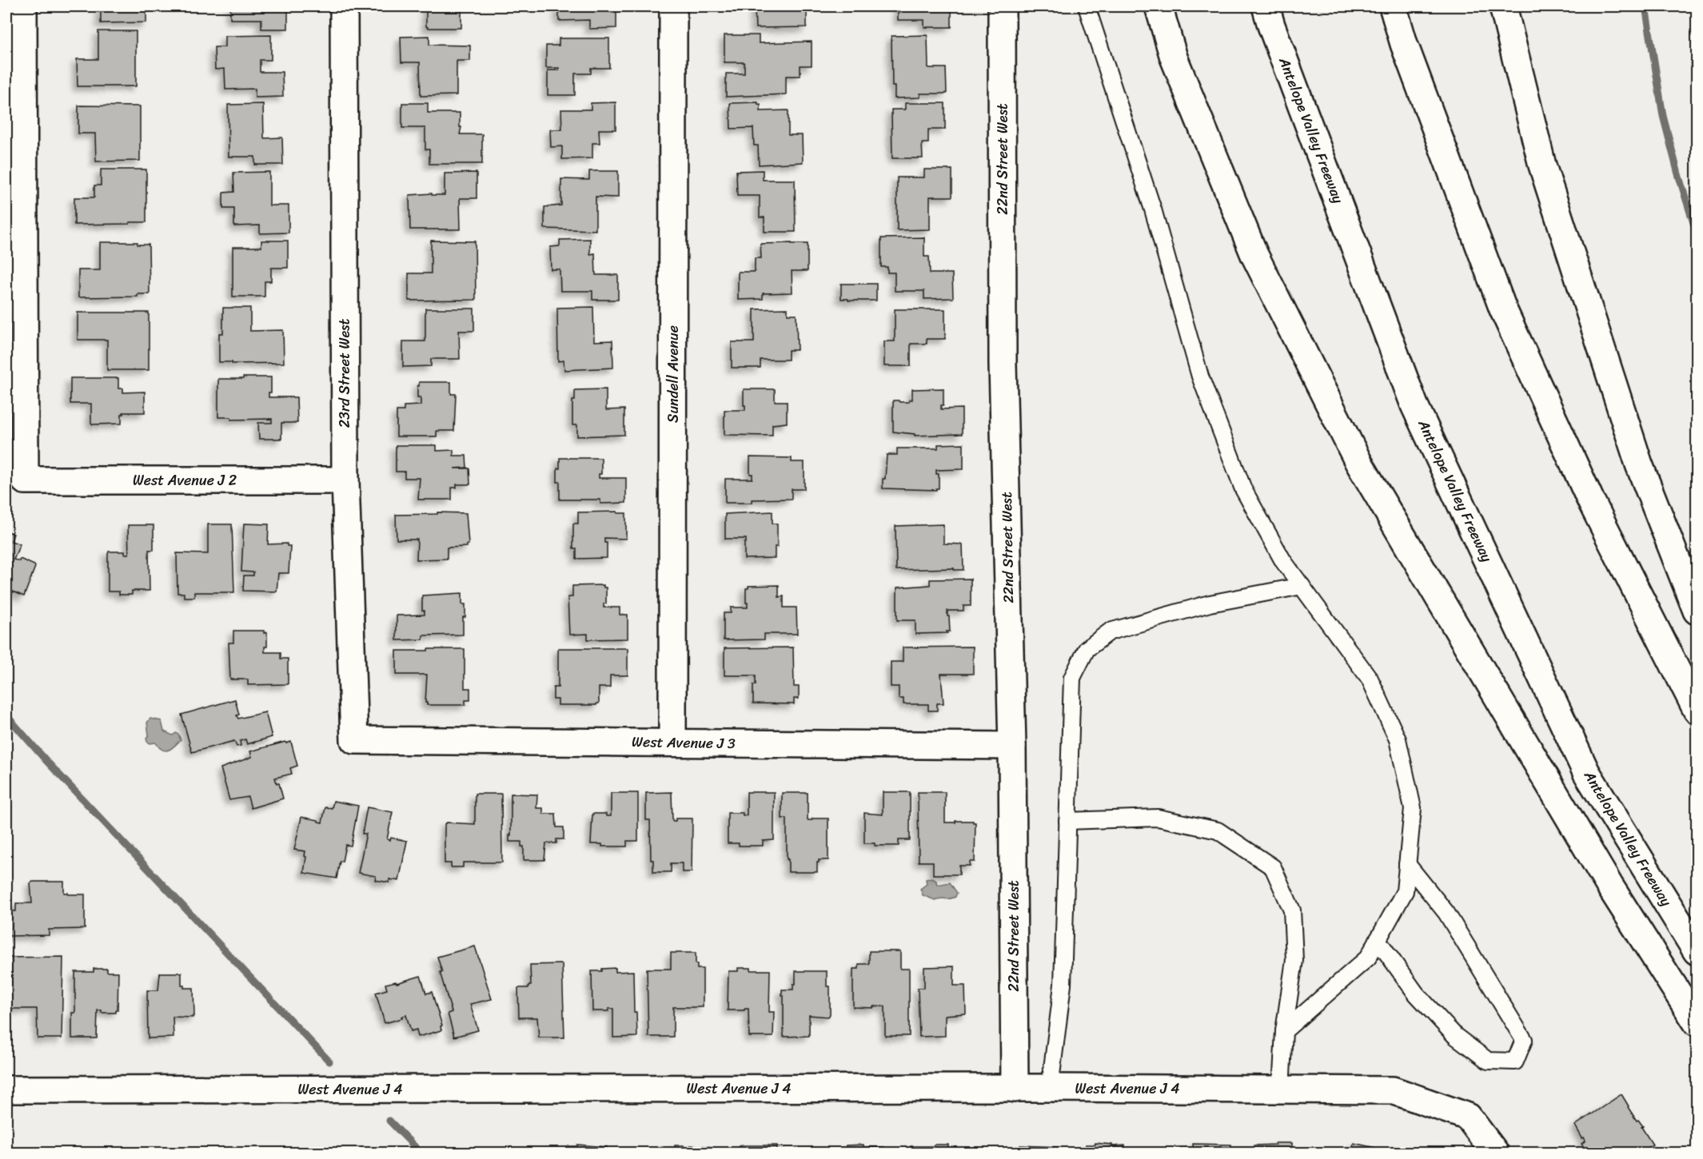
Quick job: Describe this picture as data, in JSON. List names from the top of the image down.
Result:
{
  "streets": {
    "main road": [
      "Antelope Valley Freeway",
      "22nd Street West",
      "23rd Street West",
      "Sundell Avenue",
      "West Avenue J 2",
      "West Avenue J 3",
      "West Avenue J 4"
    ]
  },
  "crossings": [
    ["22nd Street West", "West Avenue J 3"],
    ["22nd Street West", "West Avenue J 4"],
    ["23rd Street West", "West Avenue J 2"],
    ["23rd Street West", "West Avenue J 3"],
    ["Sundell Avenue", "West Avenue J 3"]
  ]
}
